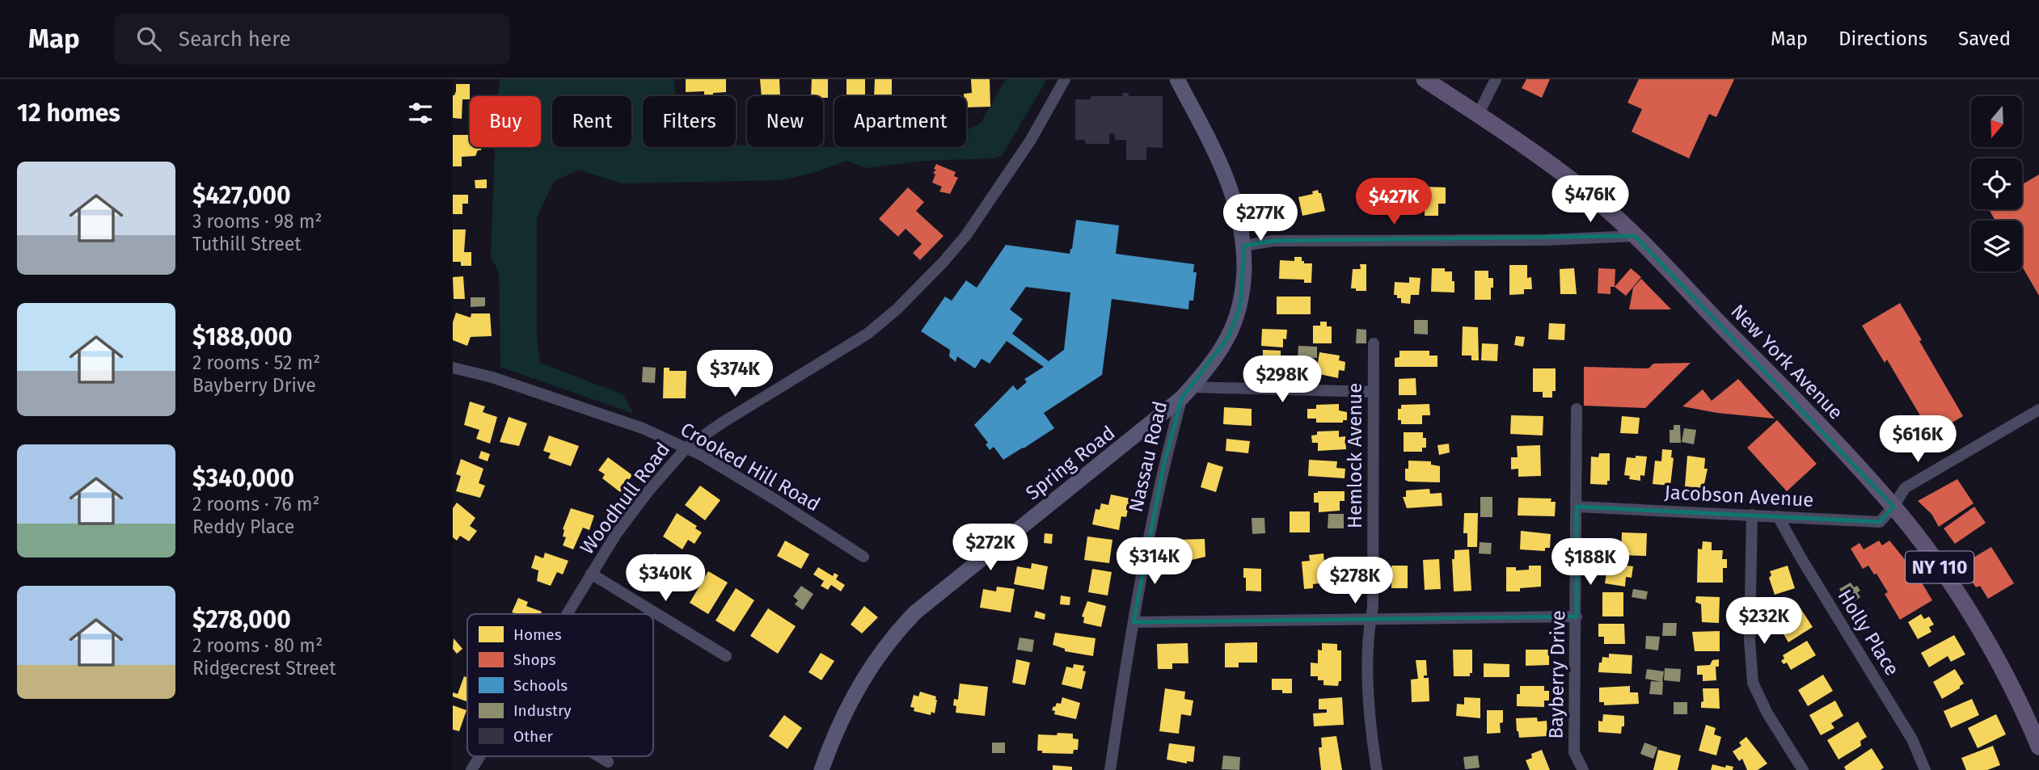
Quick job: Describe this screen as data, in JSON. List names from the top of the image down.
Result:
{
  "streets": {
    "main road": [
      "New York Avenue",
      "Nassau Road",
      "Spring Road",
      "NY 110"
    ],
    "street": [
      "Hemlock Avenue",
      "Crooked Hill Road",
      "Jacobson Avenue",
      "Woodhull Road",
      "Holly Place",
      "Bayberry Drive"
    ]
  },
  "crossings": [
    ["New York Avenue", "Jacobson Avenue"],
    ["Nassau Road", "Spring Road"],
    ["Crooked Hill Road", "Woodhull Road"],
    ["Jacobson Avenue", "Holly Place"],
    ["Jacobson Avenue", "Bayberry Drive"]
  ],
  "legend": [
    "Homes",
    "Shops",
    "Schools",
    "Industry",
    "Other"
  ],
  "north": "bottom",
  "page": {
    "header": "Map",
    "search": "Search here",
    "nav": ["Map", "Directions", "Saved"],
    "heading": "12 homes",
    "chip": [
      "Buy",
      "Rent",
      "Filters",
      "New",
      "Apartment"
    ],
    "list": [
      {
        "name": "$427,000",
        "note": "3 rooms · 98 m² · Tuthill Street"
      },
      {
        "name": "$188,000",
        "note": "2 rooms · 52 m² · Bayberry Drive"
      },
      {
        "name": "$340,000",
        "note": "2 rooms · 76 m² · Reddy Place"
      },
      {
        "name": "$278,000",
        "note": "2 rooms · 80 m² · Ridgecrest Street"
      }
    ],
    "price": [
      "$476K",
      "$427K",
      "$277K",
      "$374K",
      "$298K",
      "$616K",
      "$272K",
      "$314K",
      "$188K",
      "$340K",
      "$278K",
      "$232K"
    ]
  }
}
